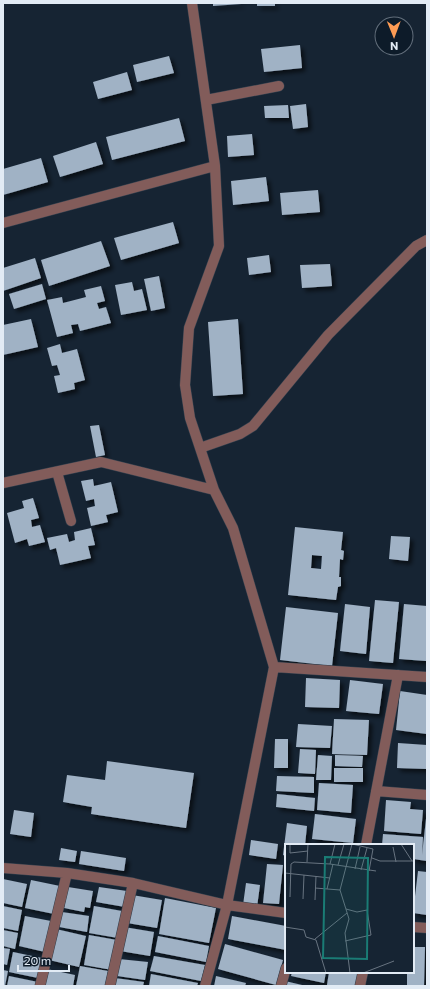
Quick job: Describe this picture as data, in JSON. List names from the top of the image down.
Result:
{
  "scale_bar": "20 m",
  "north": "bottom"
}
